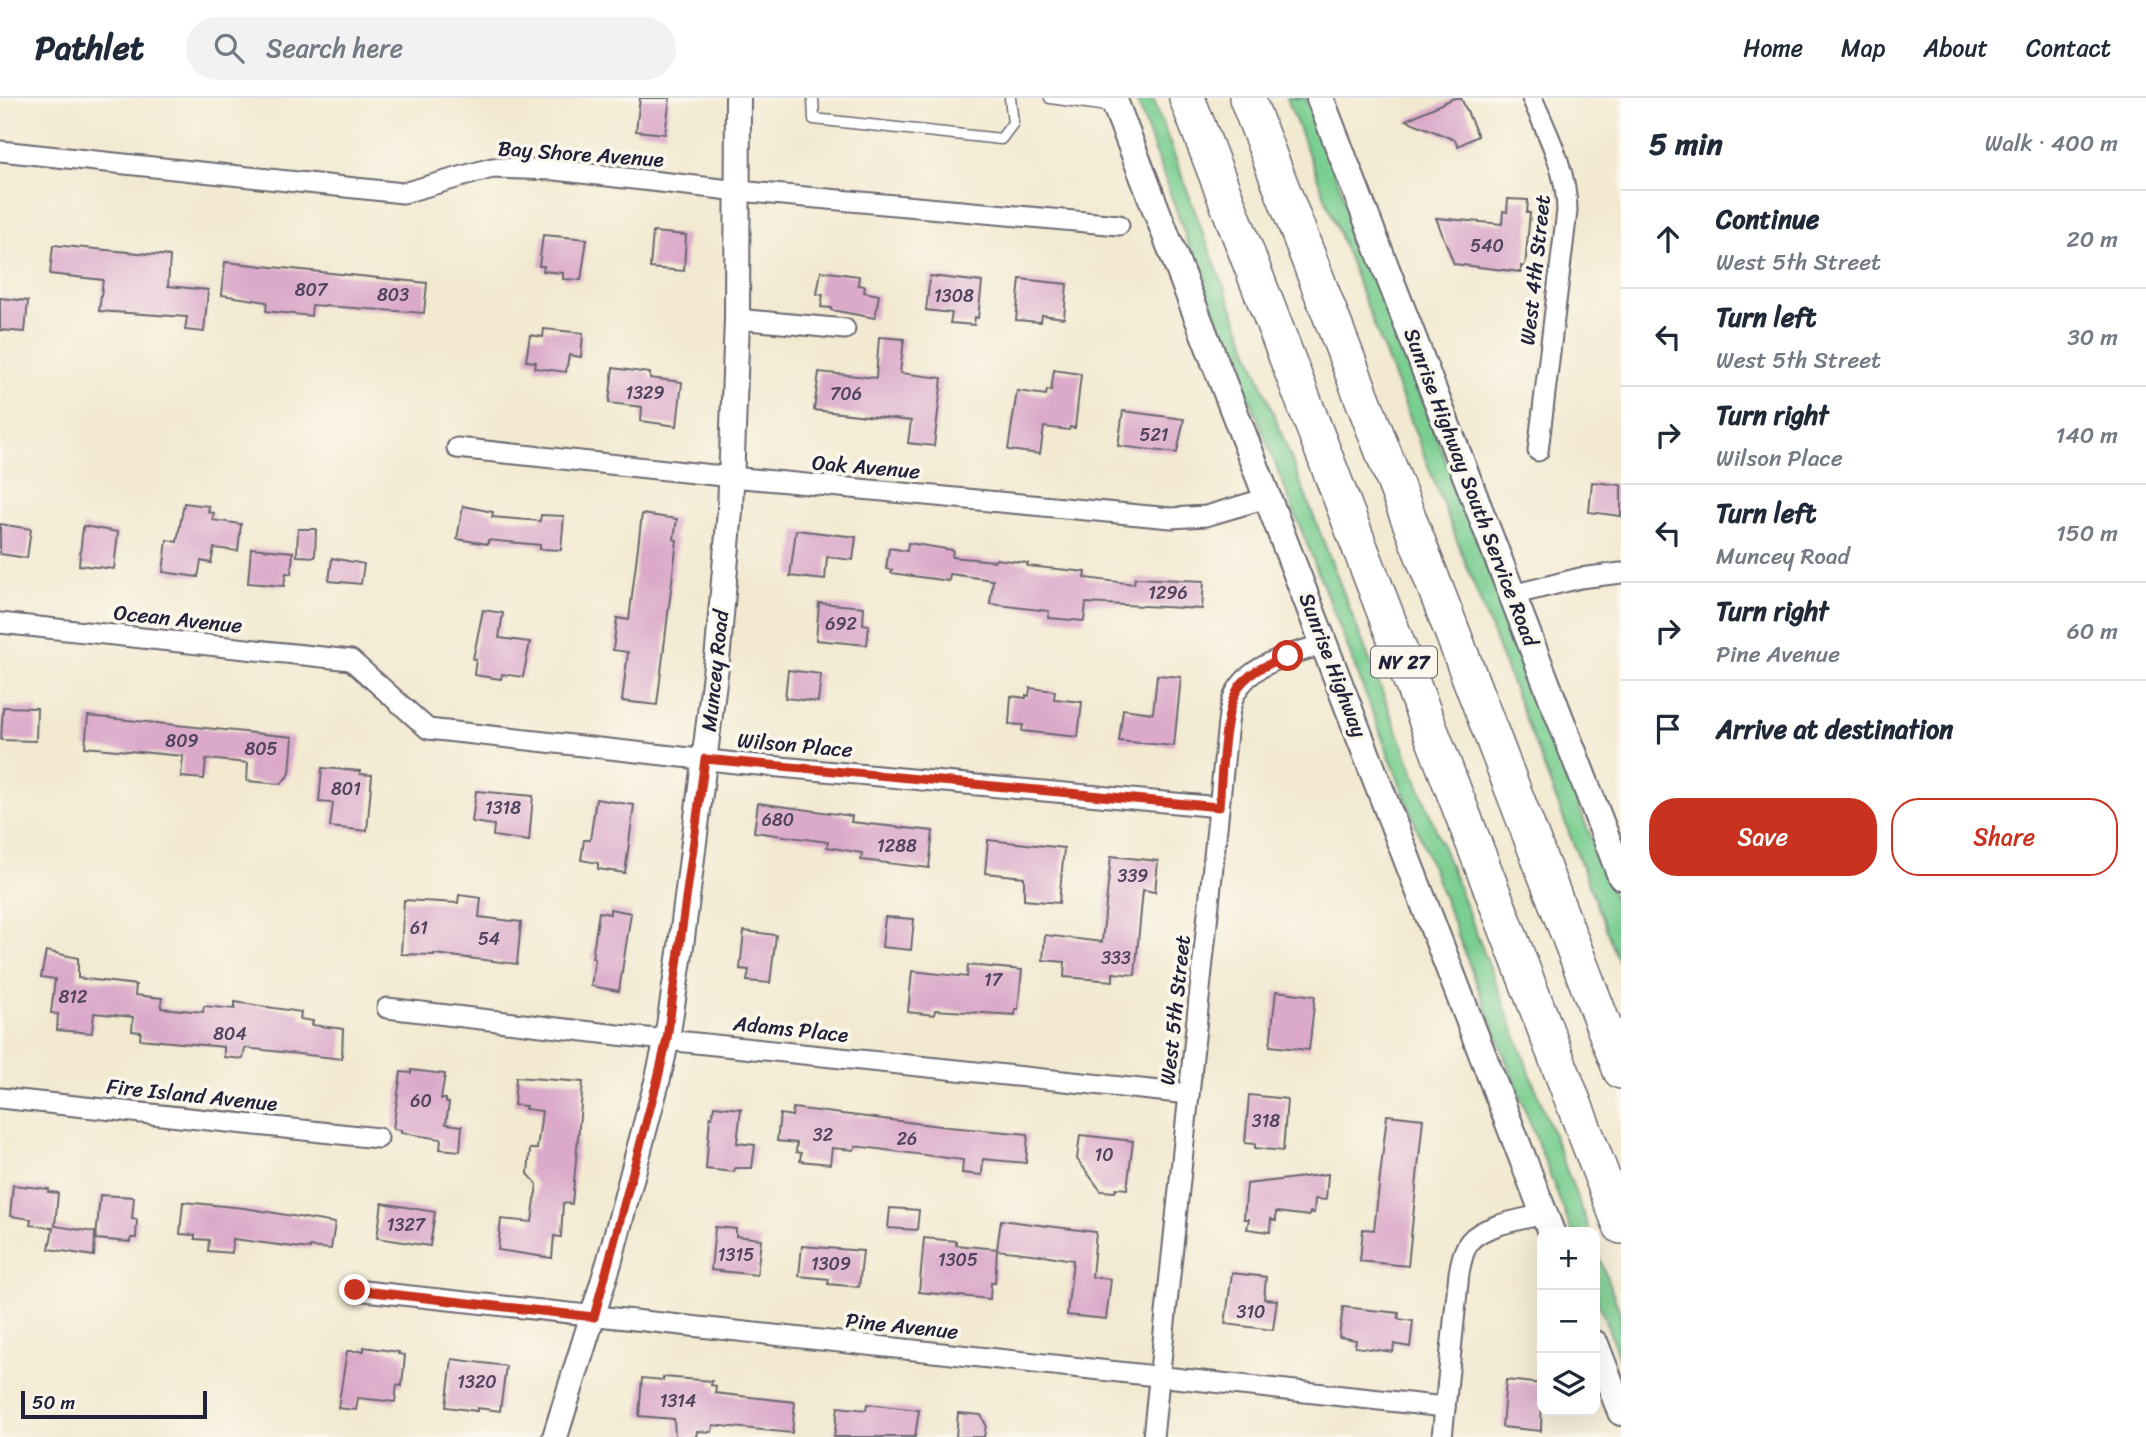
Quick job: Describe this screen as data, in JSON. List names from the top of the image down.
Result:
{
  "streets": {
    "highway": ["NY 27"],
    "main road": ["Sunrise Highway South Service Road", "Sunrise Highway"],
    "street": [
      "Bay Shore Avenue",
      "West 4th Street",
      "Oak Avenue",
      "Ocean Avenue",
      "Muncey Road",
      "Wilson Place",
      "West 5th Street",
      "Adams Place",
      "Fire Island Avenue",
      "Pine Avenue"
    ]
  },
  "crossings": [
    ["Bay Shore Avenue", "Muncey Road"],
    ["Oak Avenue", "Sunrise Highway"],
    ["Oak Avenue", "Muncey Road"],
    ["Ocean Avenue", "Wilson Place"],
    ["Sunrise Highway", "West 5th Street"],
    ["Muncey Road", "Wilson Place"],
    ["Muncey Road", "Adams Place"],
    ["Muncey Road", "Pine Avenue"],
    ["Wilson Place", "West 5th Street"],
    ["West 5th Street", "Adams Place"],
    ["West 5th Street", "Pine Avenue"]
  ],
  "house_numbers": [
    "540",
    "807",
    "803",
    "1308",
    "1329",
    "706",
    "521",
    "1296",
    "692",
    "809",
    "805",
    "801",
    "1318",
    "680",
    "1288",
    "339",
    "61",
    "54",
    "333",
    "17",
    "812",
    "804",
    "60",
    "318",
    "32",
    "26",
    "10",
    "1327",
    "1315",
    "1305",
    "1309",
    "310",
    "1320",
    "1314"
  ],
  "scale_bar": "50 m",
  "page": {
    "header": "Pathlet",
    "search": "Search here",
    "nav": [
      "Home",
      "Map",
      "About",
      "Contact"
    ],
    "heading": ["5 min", "Walk · 400 m"],
    "list": [
      ["Continue", "West 5th Street", "20 m"],
      ["Turn left", "West 5th Street", "30 m"],
      ["Turn right", "Wilson Place", "140 m"],
      ["Turn left", "Muncey Road", "150 m"],
      ["Turn right", "Pine Avenue", "60 m"],
      "Arrive at destination"
    ],
    "buttons": ["Save", "Share"],
    "map_buttons": ["+", "−"],
    "scale": "50 m"
  }
}
